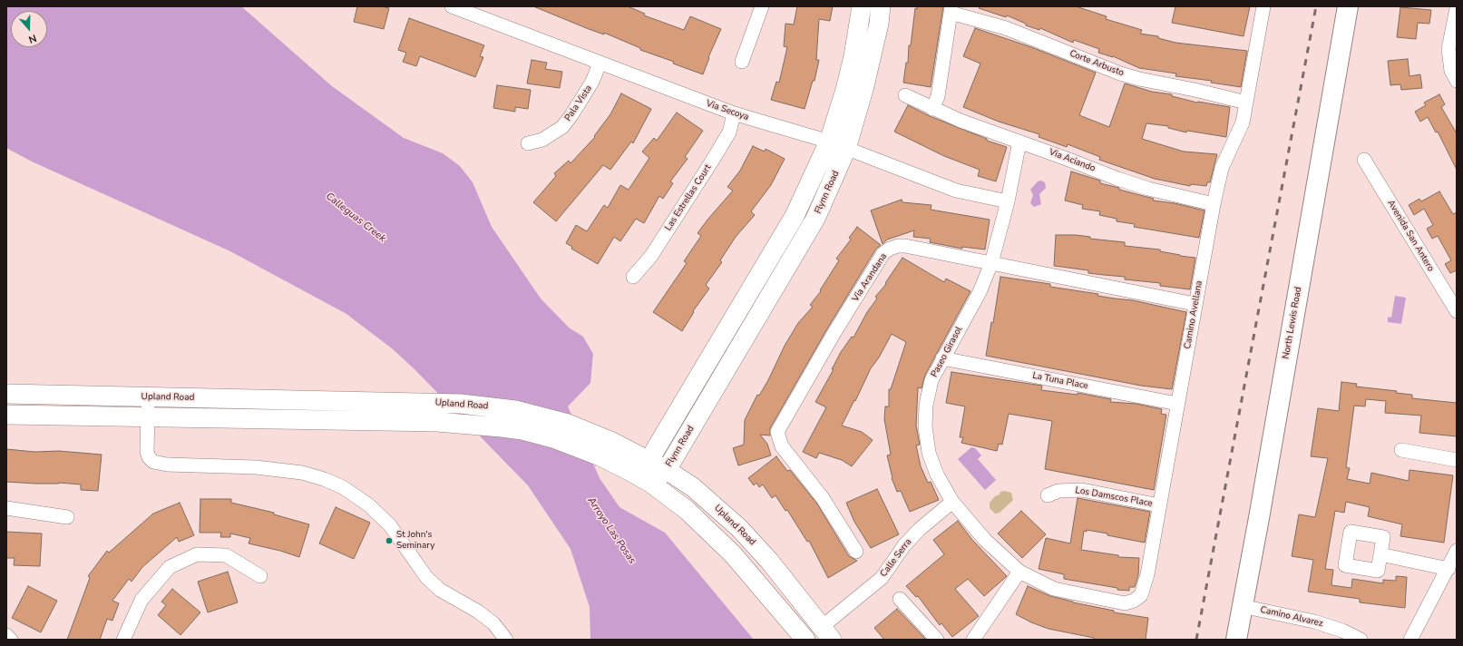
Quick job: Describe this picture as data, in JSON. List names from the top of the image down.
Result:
{
  "streets": {
    "main road": ["Flynn Road", "North Lewis Road", "Upland Road"],
    "street": [
      "Corte Arbusto",
      "Pala Vista",
      "Via Secoya",
      "Via Aciando",
      "Las Estrellas Court",
      "Avenida San Antero",
      "Via Arandana",
      "Camino Avellana",
      "Paseo Girasol",
      "La Tuna Place",
      "Los Damscos Place",
      "Calle Serra",
      "Camino Alvarez"
    ]
  },
  "crossings": [
    ["Corte Arbusto", "Camino Avellana"],
    ["Pala Vista", "Via Secoya"],
    ["Via Secoya", "Flynn Road"],
    ["Via Secoya", "Las Estrellas Court"],
    ["Via Secoya", "Paseo Girasol"],
    ["Via Aciando", "Camino Avellana"],
    ["Via Aciando", "Paseo Girasol"],
    ["Flynn Road", "Upland Road"],
    ["Via Arandana", "Camino Avellana"],
    ["Via Arandana", "Paseo Girasol"],
    ["Camino Avellana", "Paseo Girasol"],
    ["Camino Avellana", "La Tuna Place"],
    ["Camino Avellana", "Los Damscos Place"],
    ["North Lewis Road", "Camino Alvarez"],
    ["Paseo Girasol", "La Tuna Place"],
    ["Paseo Girasol", "Calle Serra"],
    ["Upland Road", "Calle Serra"]
  ],
  "water": ["Calleguas Creek", "Arroyo Las Posas"],
  "places": ["St John's Seminary"],
  "north": "bottom"
}
